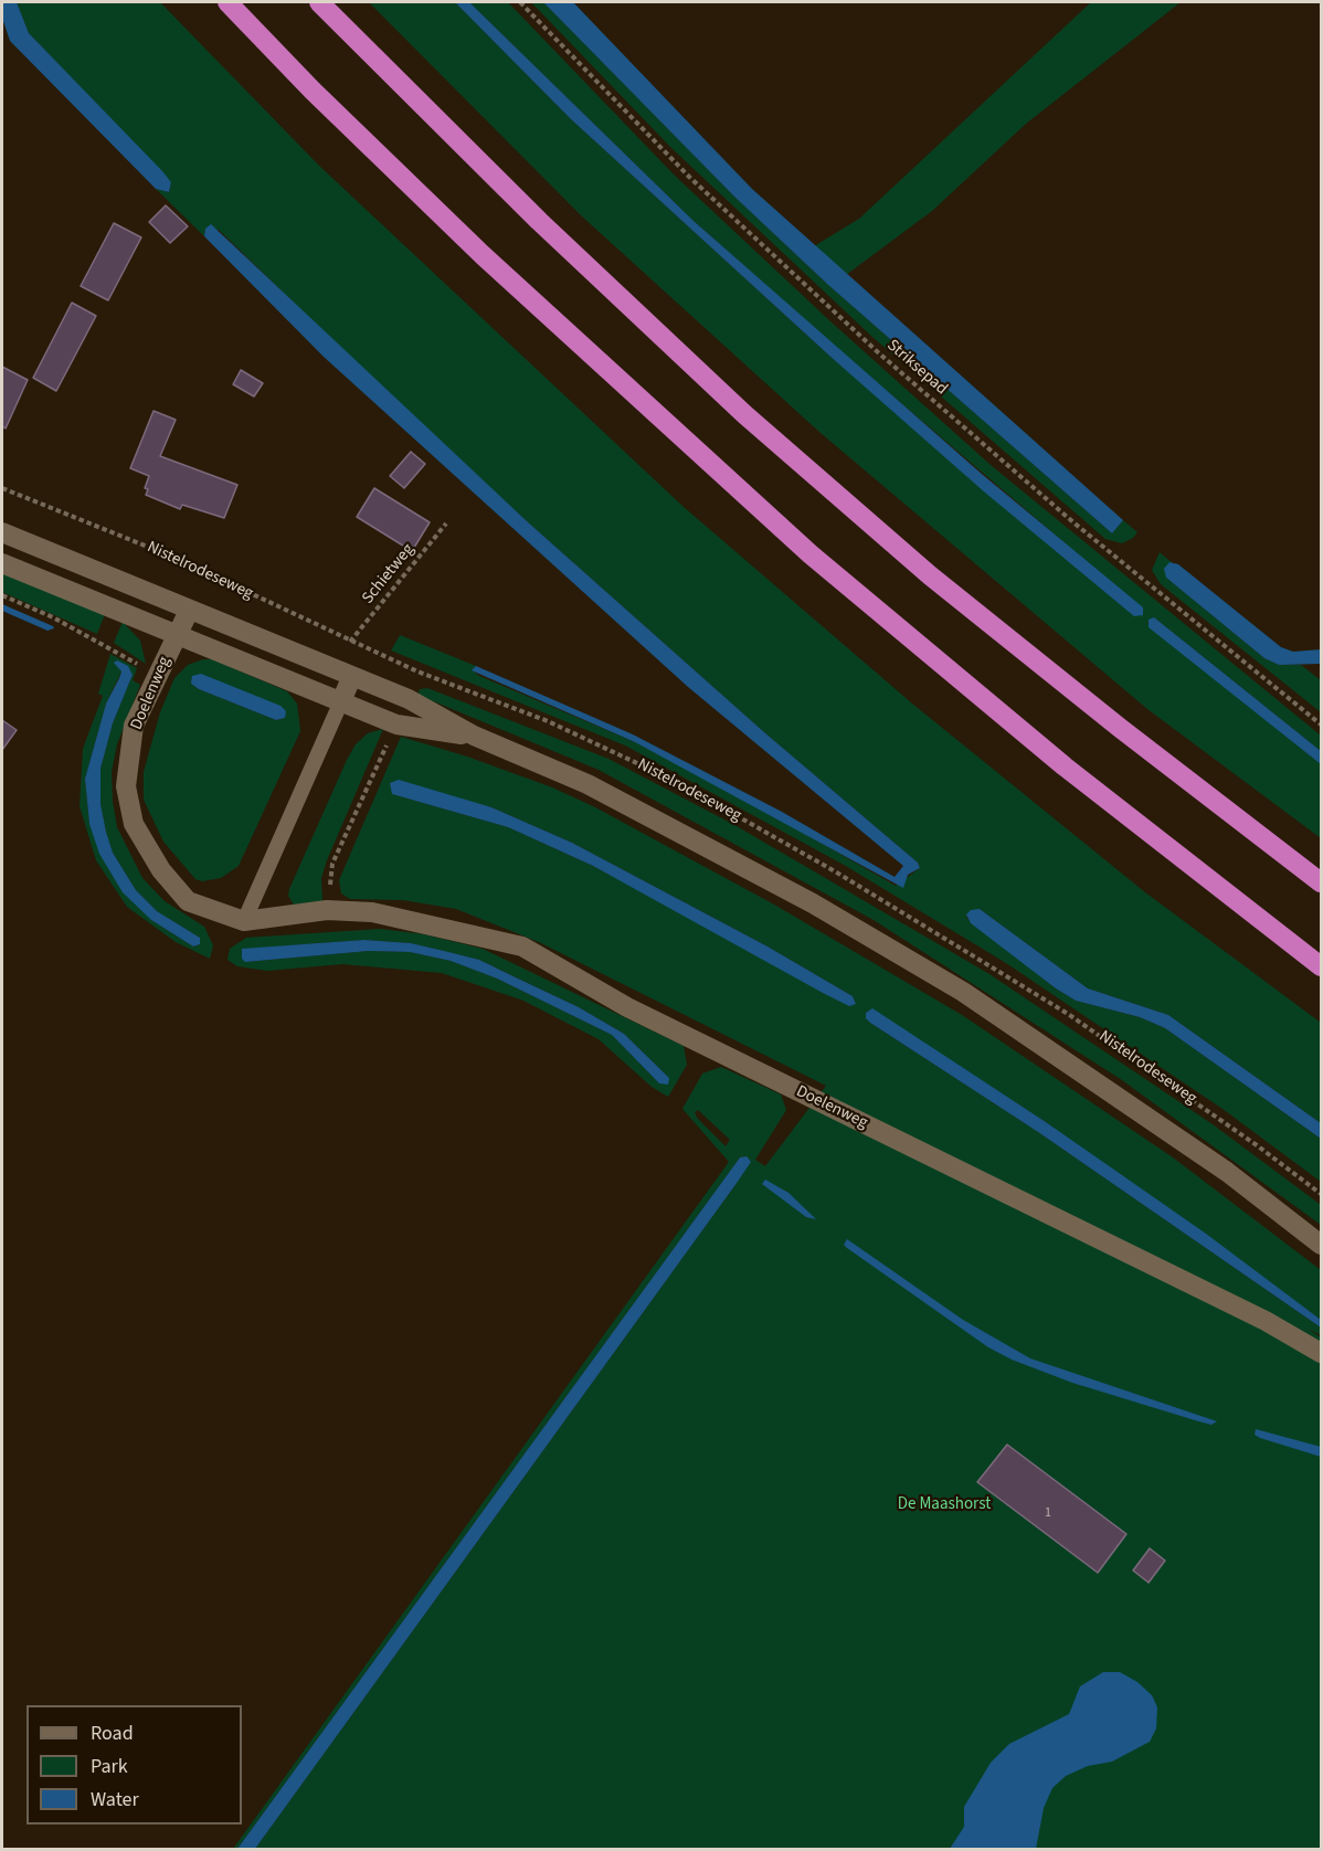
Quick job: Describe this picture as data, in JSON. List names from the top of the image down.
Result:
{
  "streets": {
    "street": ["Doelenweg"],
    "path": ["Striksepad", "Nistelrodeseweg", "Schietweg"]
  },
  "crossings": [
    ["Nistelrodeseweg", "Schietweg"]
  ],
  "parks": ["De Maashorst"],
  "house_numbers": ["1"],
  "legend": ["Road", "Park", "Water"]
}
